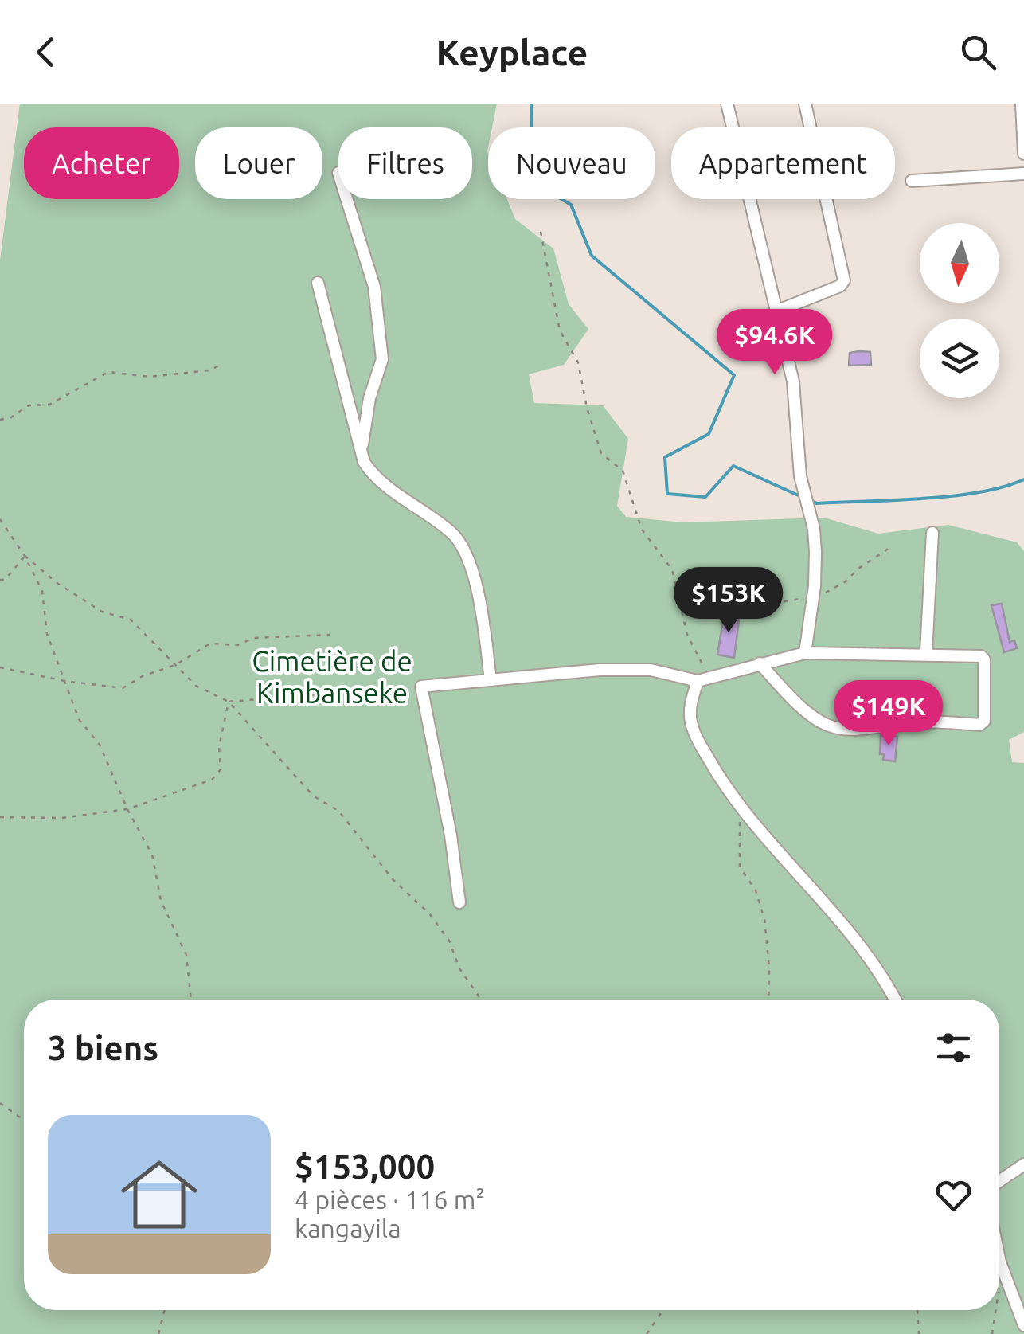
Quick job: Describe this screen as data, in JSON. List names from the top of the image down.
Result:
{
  "parks": ["Cimetière de Kimbanseke"],
  "north": "bottom",
  "page": {
    "header": "Keyplace",
    "chip": [
      "Acheter",
      "Louer",
      "Filtres",
      "Nouveau",
      "Appartement"
    ],
    "price": ["$94.6K", "$153K", "$149K"],
    "heading": "3 biens",
    "list": [
      {
        "name": "$153,000",
        "note": "4 pièces · 116 m² · kangayila"
      }
    ]
  }
}
